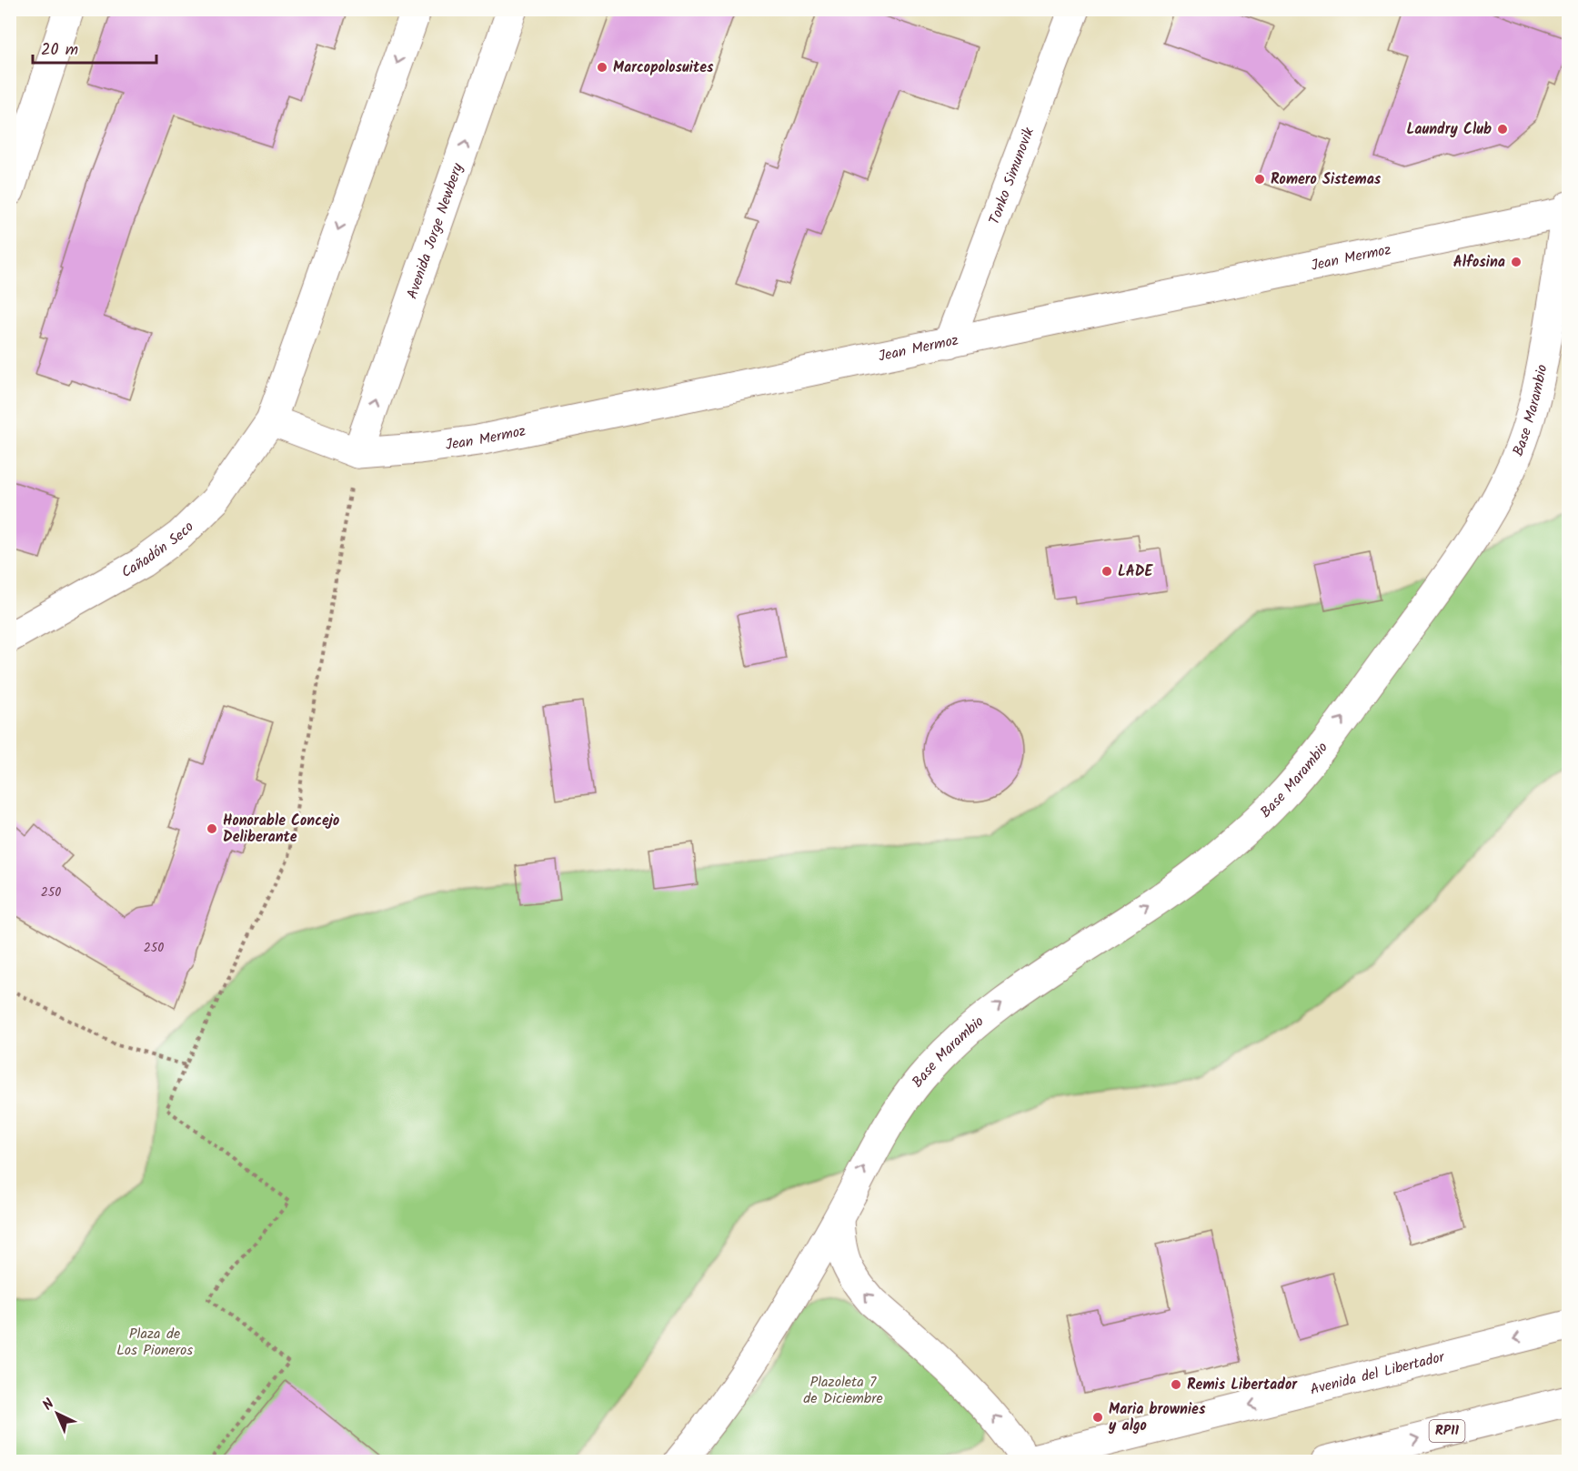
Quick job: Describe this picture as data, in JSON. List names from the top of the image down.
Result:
{
  "streets": {
    "street": [
      "Tonko Simunovik",
      "Avenida Jorge Newbery",
      "Jean Mermoz",
      "Base Marambio",
      "Cañadón Seco",
      "Avenida del Libertador",
      "RP11"
    ]
  },
  "crossings": [
    ["Tonko Simunovik", "Jean Mermoz"],
    ["Avenida Jorge Newbery", "Jean Mermoz"],
    ["Jean Mermoz", "Base Marambio"],
    ["Jean Mermoz", "Cañadón Seco"],
    ["Base Marambio", "Avenida del Libertador"]
  ],
  "one_way": ["Base Marambio"],
  "parks": ["Plaza de Los Pioneros", "Plazoleta 7 de Diciembre"],
  "places": [
    "Marcopolosuites",
    "Laundry Club",
    "Romero Sistemas",
    "Alfosina",
    "LADE",
    "Honorable Concejo Deliberante",
    "Remis Libertador",
    "Maria brownies y algo"
  ],
  "house_numbers": ["250", "250"],
  "scale_bar": "20 m",
  "north": "top left"
}
